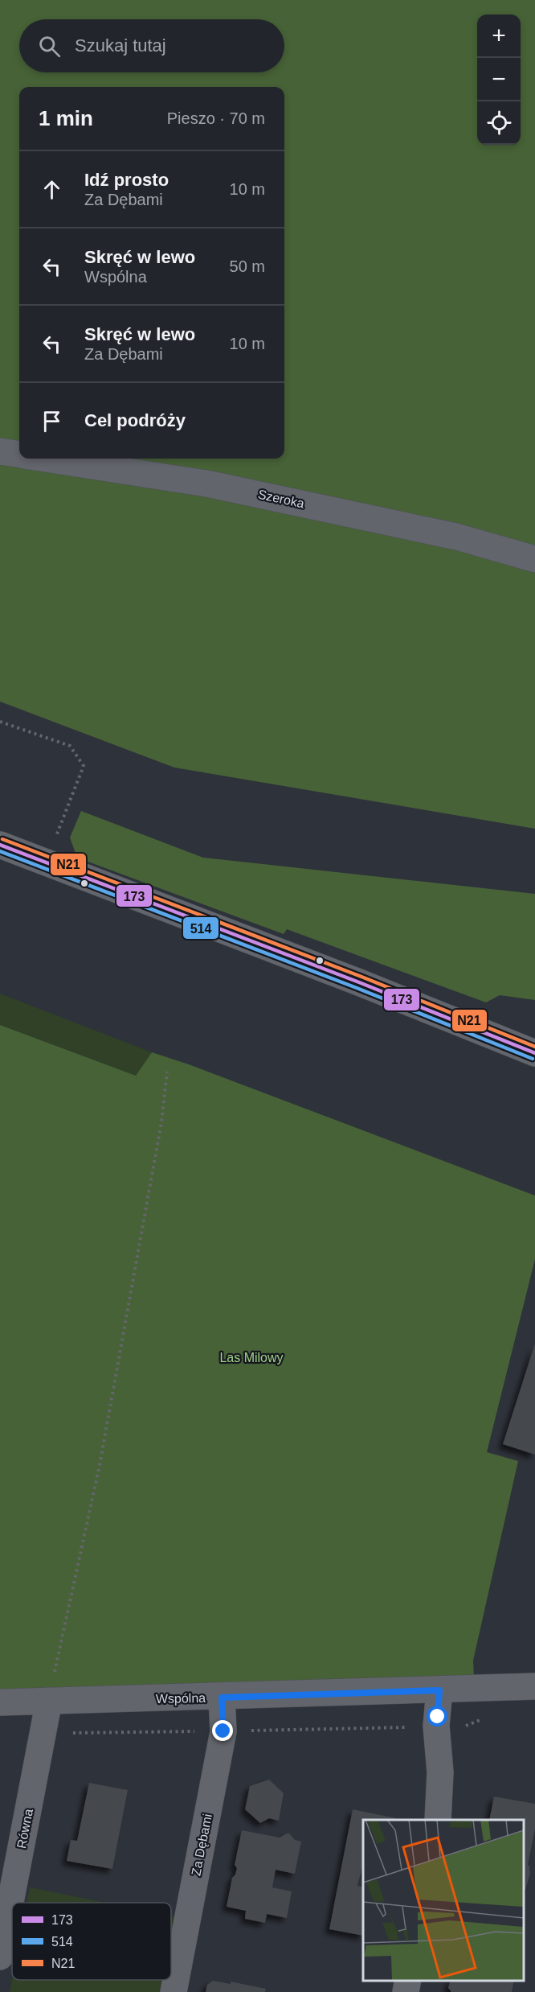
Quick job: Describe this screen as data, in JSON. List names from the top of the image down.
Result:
{
  "streets": {
    "street": [
      "Szeroka",
      "Wspólna",
      "Równa",
      "Za Dębami"
    ]
  },
  "crossings": [
    ["Wspólna", "Równa"],
    ["Wspólna", "Za Dębami"]
  ],
  "parks": ["Las Milowy"],
  "lines": ["transit line N21", "transit line 173", "transit line 514"],
  "legend": ["173", "514", "N21"],
  "page": {
    "map_buttons": ["+", "−"],
    "search": "Szukaj tutaj",
    "heading": ["1 min", "Pieszo · 70 m"],
    "list": [
      ["Idź prosto", "Za Dębami", "10 m"],
      ["Skręć w lewo", "Wspólna", "50 m"],
      ["Skręć w lewo", "Za Dębami", "10 m"],
      "Cel podróży"
    ]
  }
}
